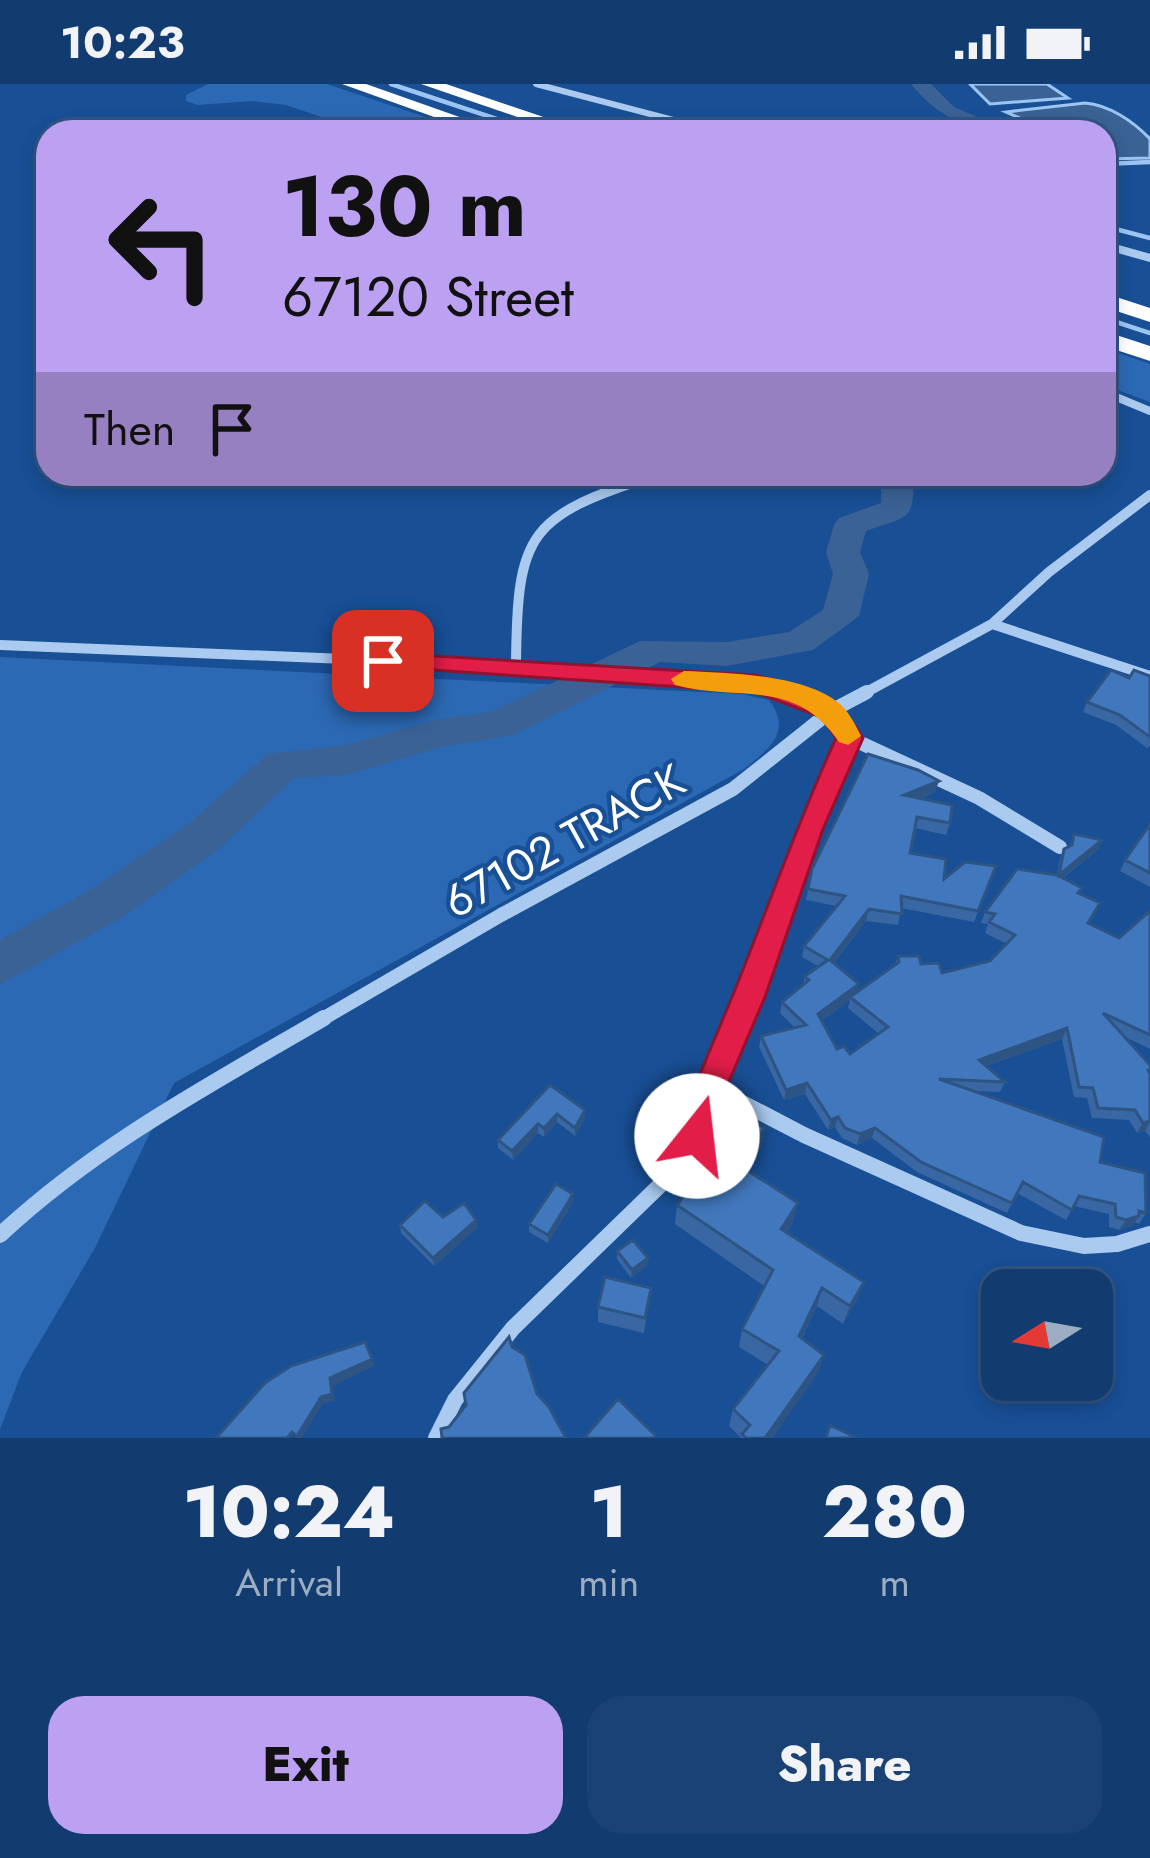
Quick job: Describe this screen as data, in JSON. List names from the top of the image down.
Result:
{
  "streets": {
    "street": ["67102 TRACK"]
  },
  "north": "left",
  "page": {
    "status": "10:23",
    "turn": ["130 m", "67120 Street"],
    "then": "Then",
    "eta": [
      "10:24",
      "Arrival",
      "1",
      "min",
      "280",
      "m"
    ],
    "buttons": ["Exit", "Share"]
  }
}
